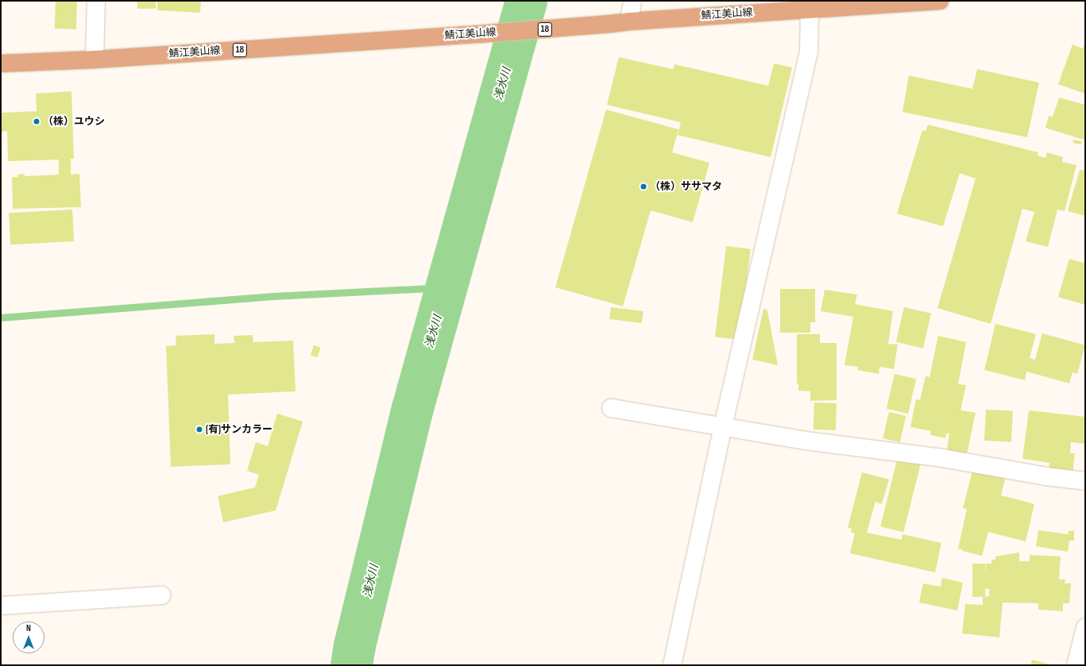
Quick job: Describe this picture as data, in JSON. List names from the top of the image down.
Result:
{
  "streets": {
    "main road": ["鯖江美山線", "18"]
  },
  "water": ["浅水川"],
  "places": ["（株）ユウシ", "（株）ササマタ", "(有)サンカラー"],
  "north": "top"
}
